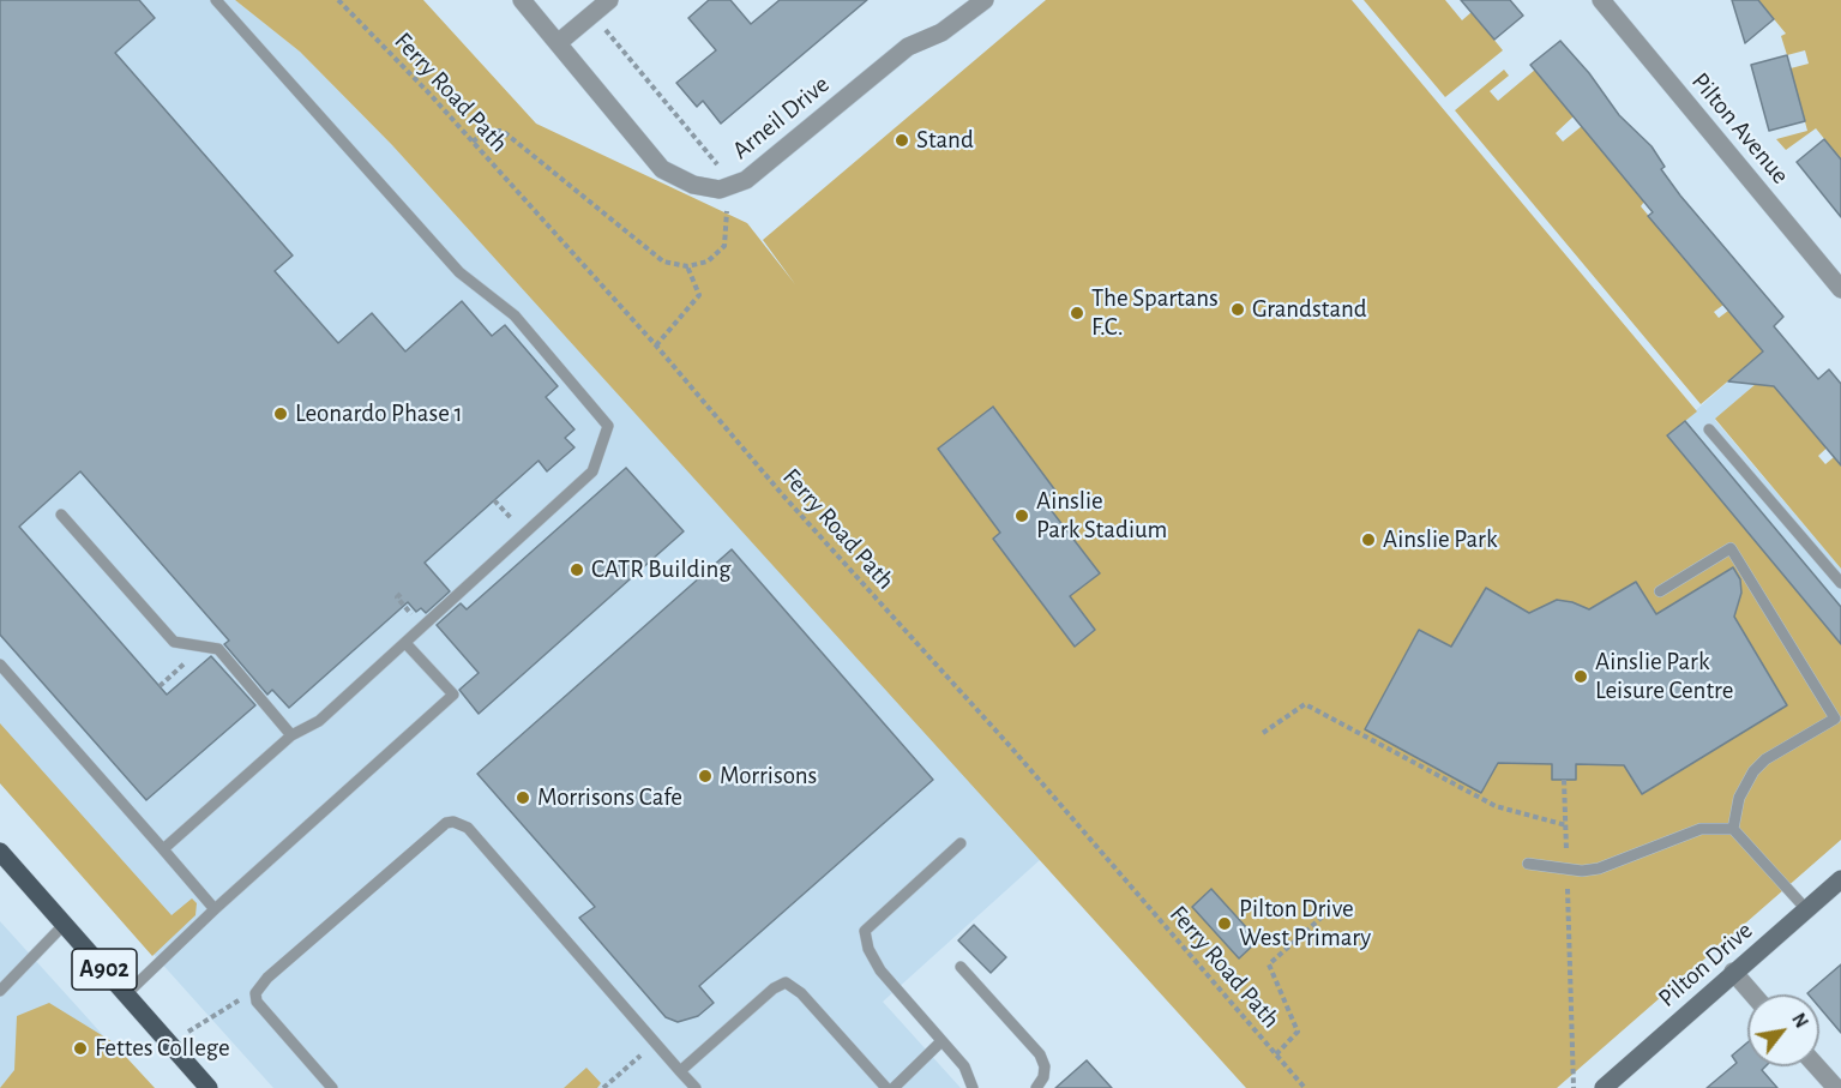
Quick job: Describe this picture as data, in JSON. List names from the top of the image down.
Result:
{
  "streets": {
    "main road": ["A902"],
    "street": ["Arneil Drive", "Pilton Avenue", "Pilton Drive"],
    "path": ["Ferry Road Path"]
  },
  "places": [
    "Stand",
    "Grandstand",
    "The Spartans F.C.",
    "Leonardo Phase 1",
    "Ainslie Park Stadium",
    "Ainslie Park",
    "CATR Building",
    "Ainslie Park Leisure Centre",
    "Morrisons",
    "Morrisons Cafe",
    "Pilton Drive West Primary",
    "Fettes College"
  ],
  "north": "top right"
}
